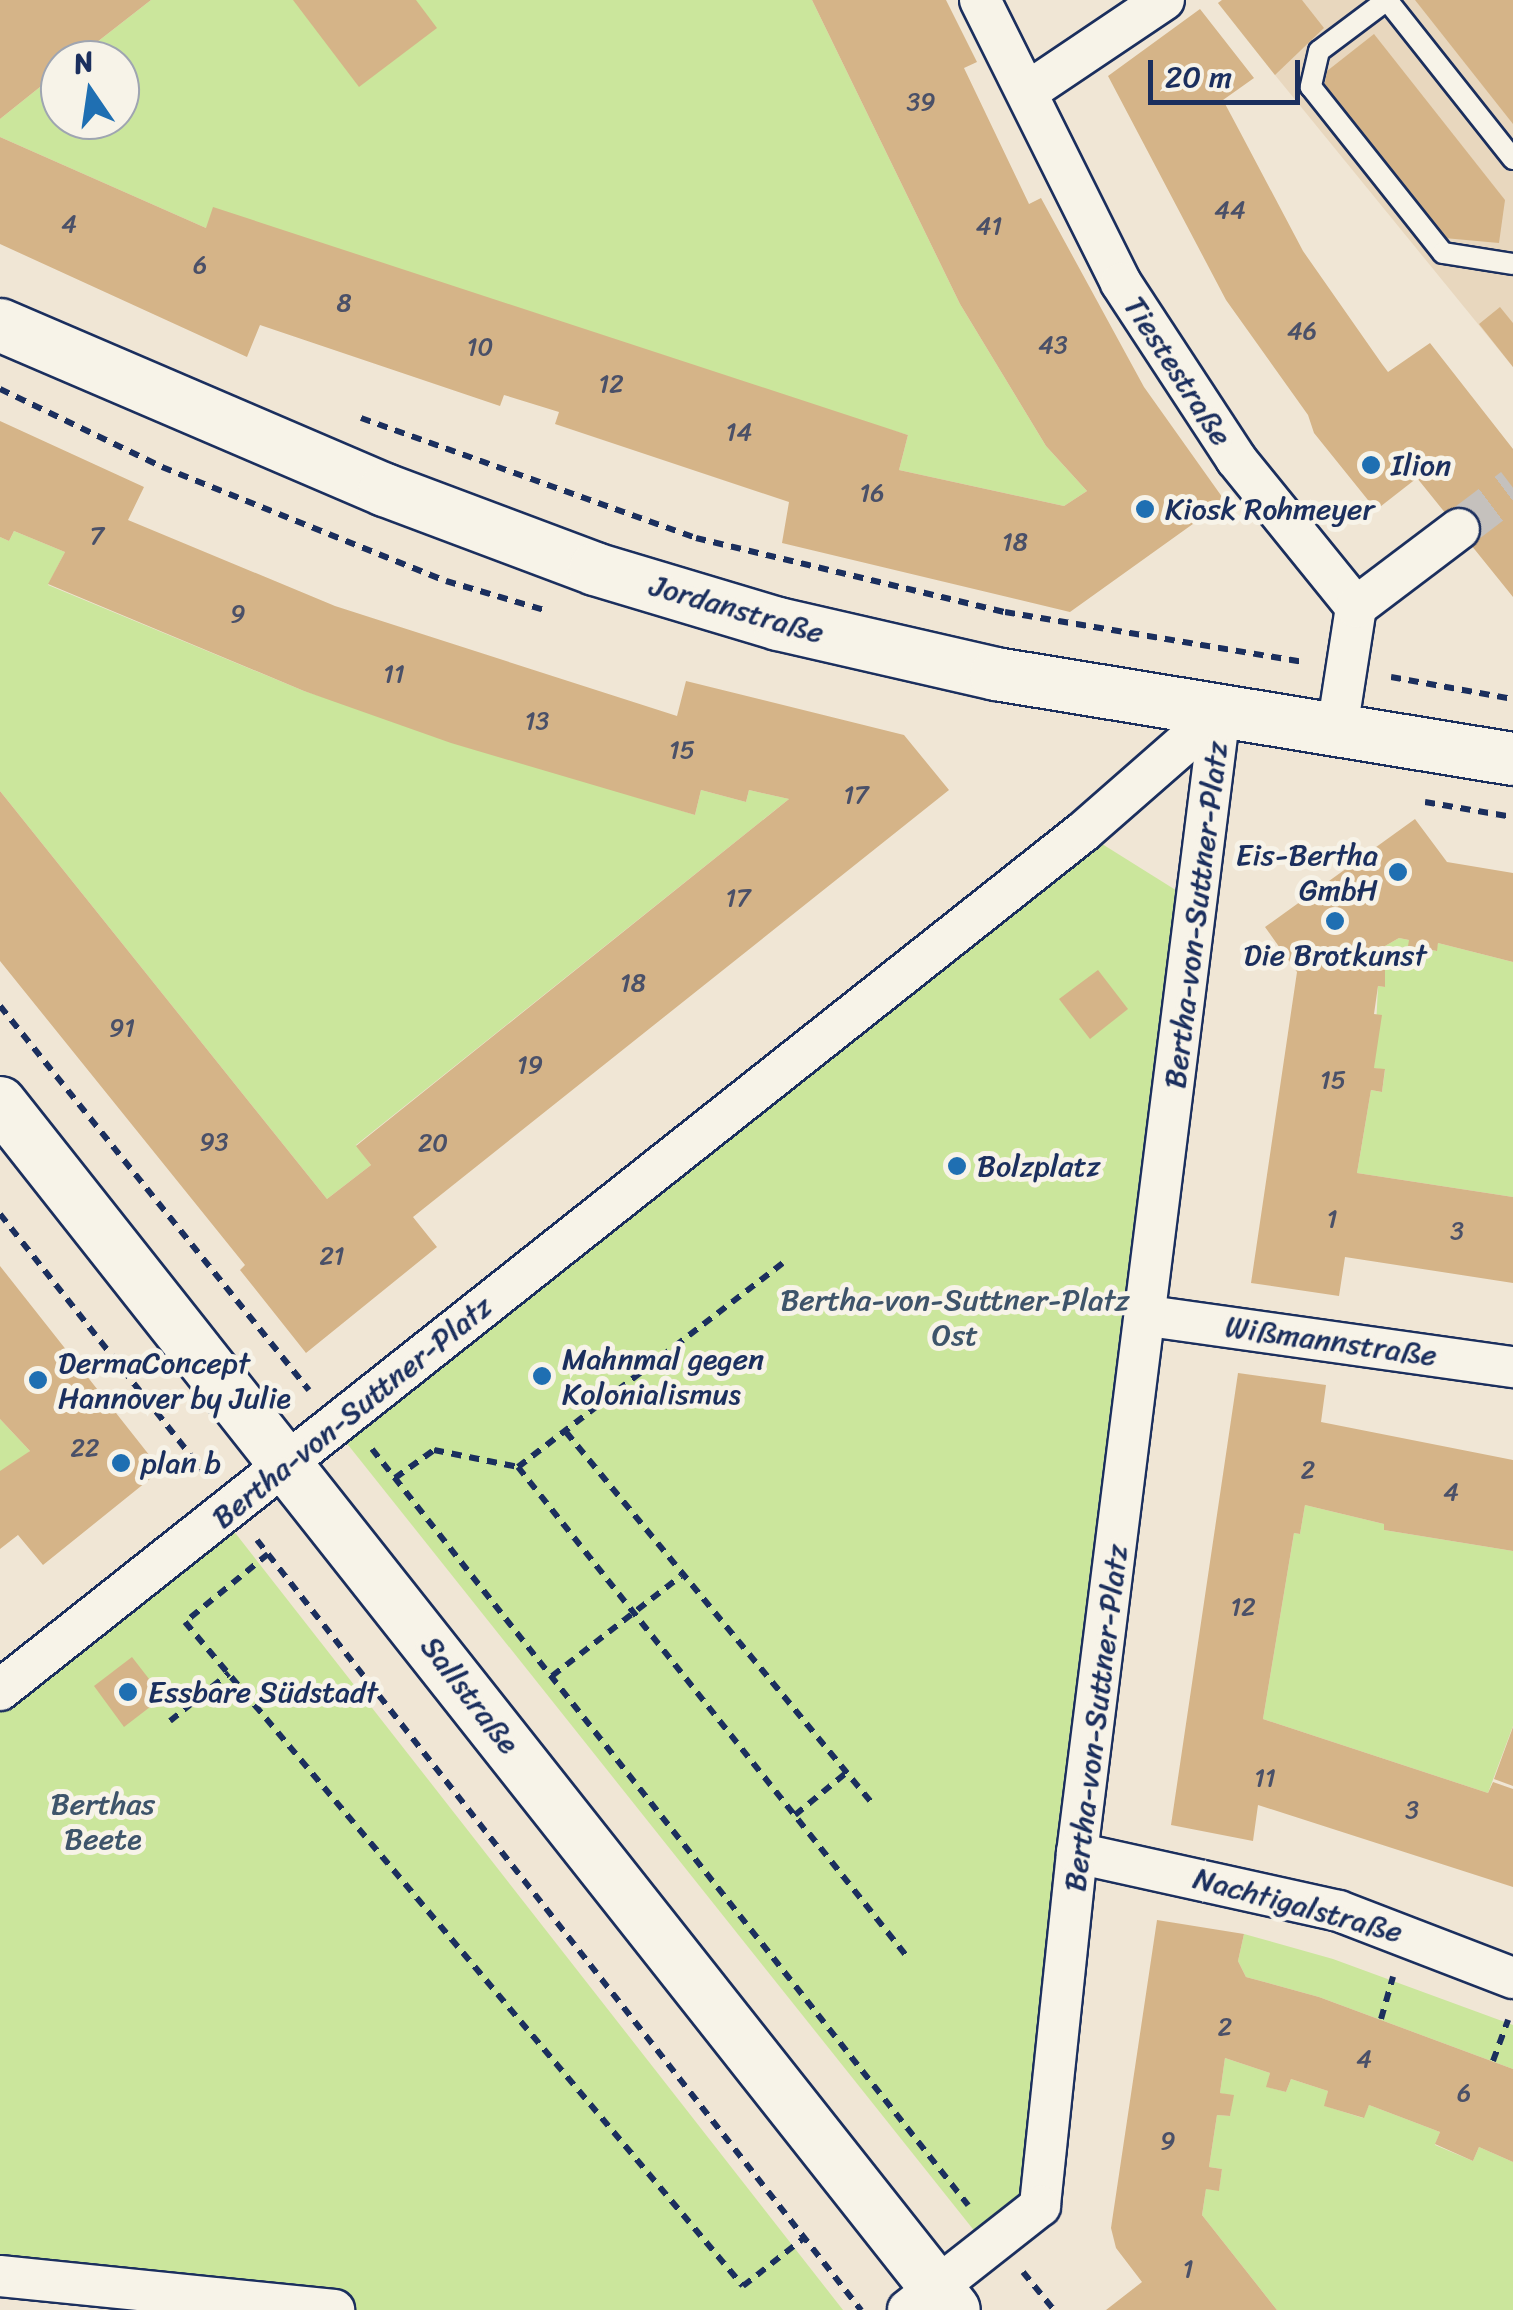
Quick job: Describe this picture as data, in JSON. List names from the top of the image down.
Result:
{
  "streets": {
    "street": [
      "Tiestestraße",
      "Jordanstraße",
      "Bertha-von-Suttner-Platz",
      "Wißmannstraße",
      "Sallstraße",
      "Nachtigalstraße"
    ]
  },
  "crossings": [
    ["Jordanstraße", "Bertha-von-Suttner-Platz"],
    ["Bertha-von-Suttner-Platz", "Wißmannstraße"],
    ["Bertha-von-Suttner-Platz", "Sallstraße"],
    ["Bertha-von-Suttner-Platz", "Nachtigalstraße"]
  ],
  "parks": ["Bertha-von-Suttner-Platz Ost", "Berthas Beete"],
  "places": [
    "Ilion",
    "Kiosk Rohmeyer",
    "Eis-Bertha GmbH",
    "Die Brotkunst",
    "Bolzplatz",
    "Mahnmal gegen Kolonialismus",
    "DermaConcept Hannover by Julie",
    "plan b",
    "Essbare Südstadt"
  ],
  "house_numbers": [
    "39",
    "44",
    "4",
    "41",
    "6",
    "8",
    "46",
    "43",
    "10",
    "12",
    "14",
    "16",
    "7",
    "18",
    "9",
    "11",
    "13",
    "15",
    "17",
    "17",
    "18",
    "91",
    "19",
    "15",
    "93",
    "20",
    "1",
    "3",
    "21",
    "22",
    "2",
    "4",
    "12",
    "11",
    "3",
    "2",
    "4",
    "6",
    "9",
    "1"
  ],
  "scale_bar": "20 m",
  "north": "top"
}
